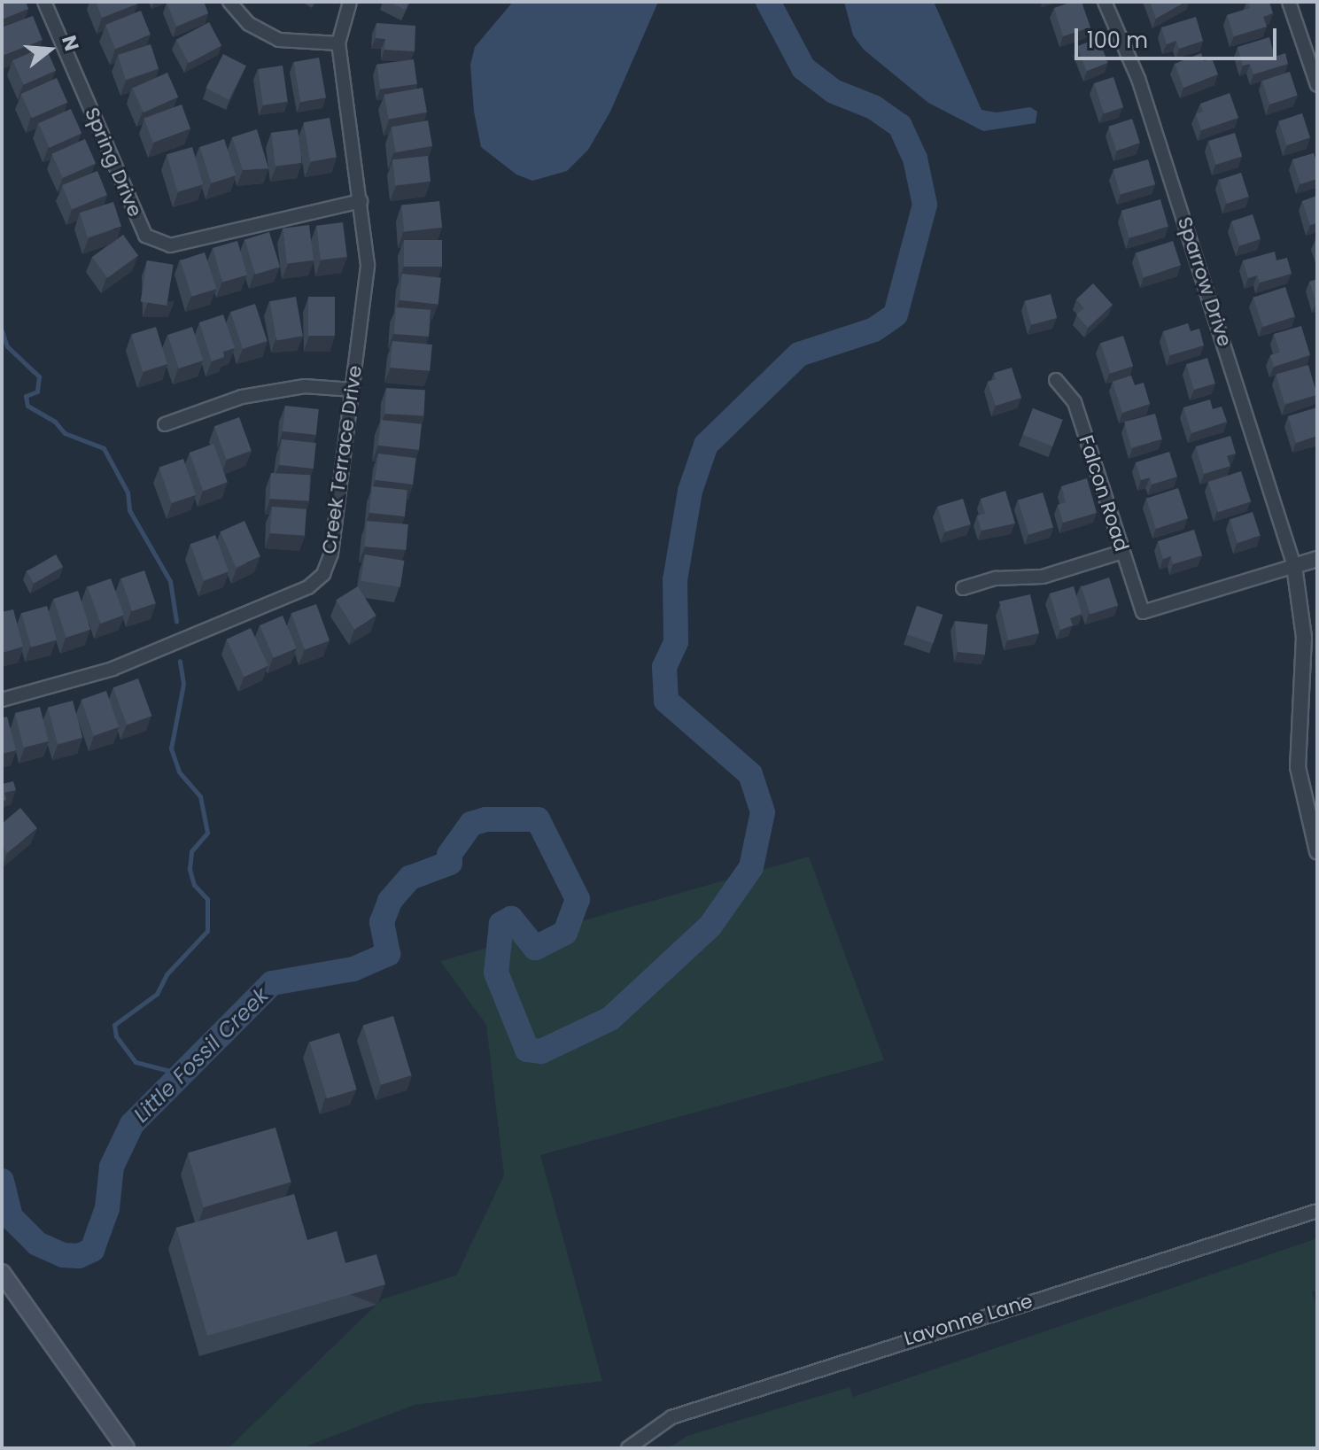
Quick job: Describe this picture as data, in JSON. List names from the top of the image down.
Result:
{
  "streets": {
    "street": [
      "Spring Drive",
      "Sparrow Drive",
      "Creek Terrace Drive",
      "Falcon Road",
      "Lavonne Lane"
    ]
  },
  "crossings": [
    ["Spring Drive", "Creek Terrace Drive"],
    ["Sparrow Drive", "Falcon Road"]
  ],
  "water": ["Little Fossil Creek"],
  "scale_bar": "100 m",
  "north": "right"
}
